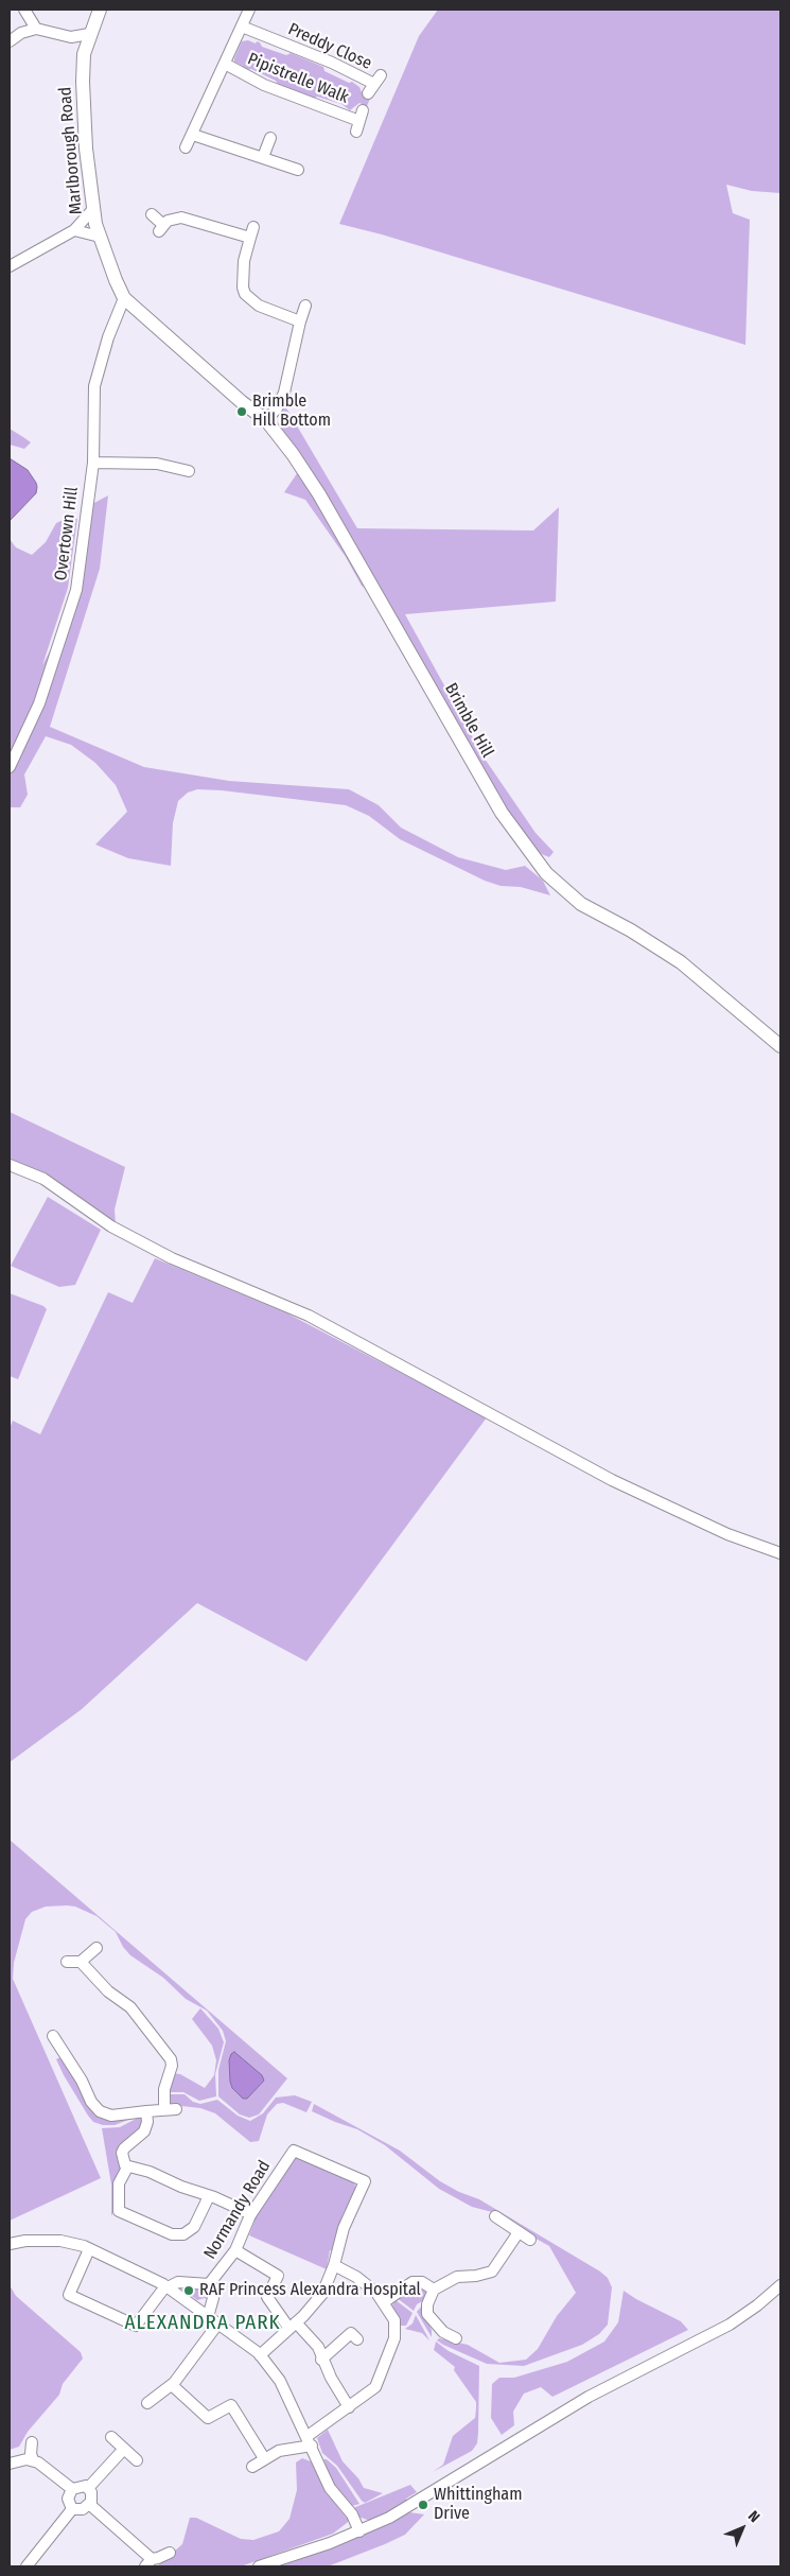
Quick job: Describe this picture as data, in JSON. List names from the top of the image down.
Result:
{
  "streets": {
    "main road": ["Marlborough Road", "Brimble Hill"],
    "street": [
      "Preddy Close",
      "Pipistrelle Walk",
      "Overtown Hill",
      "Normandy Road"
    ]
  },
  "crossings": [
    ["Marlborough Road", "Overtown Hill"],
    ["Marlborough Road", "Brimble Hill"]
  ],
  "districts": ["ALEXANDRA PARK"],
  "places": ["Brimble Hill Bottom", "RAF Princess Alexandra Hospital", "Whittingham Drive"],
  "north": "top right"
}
